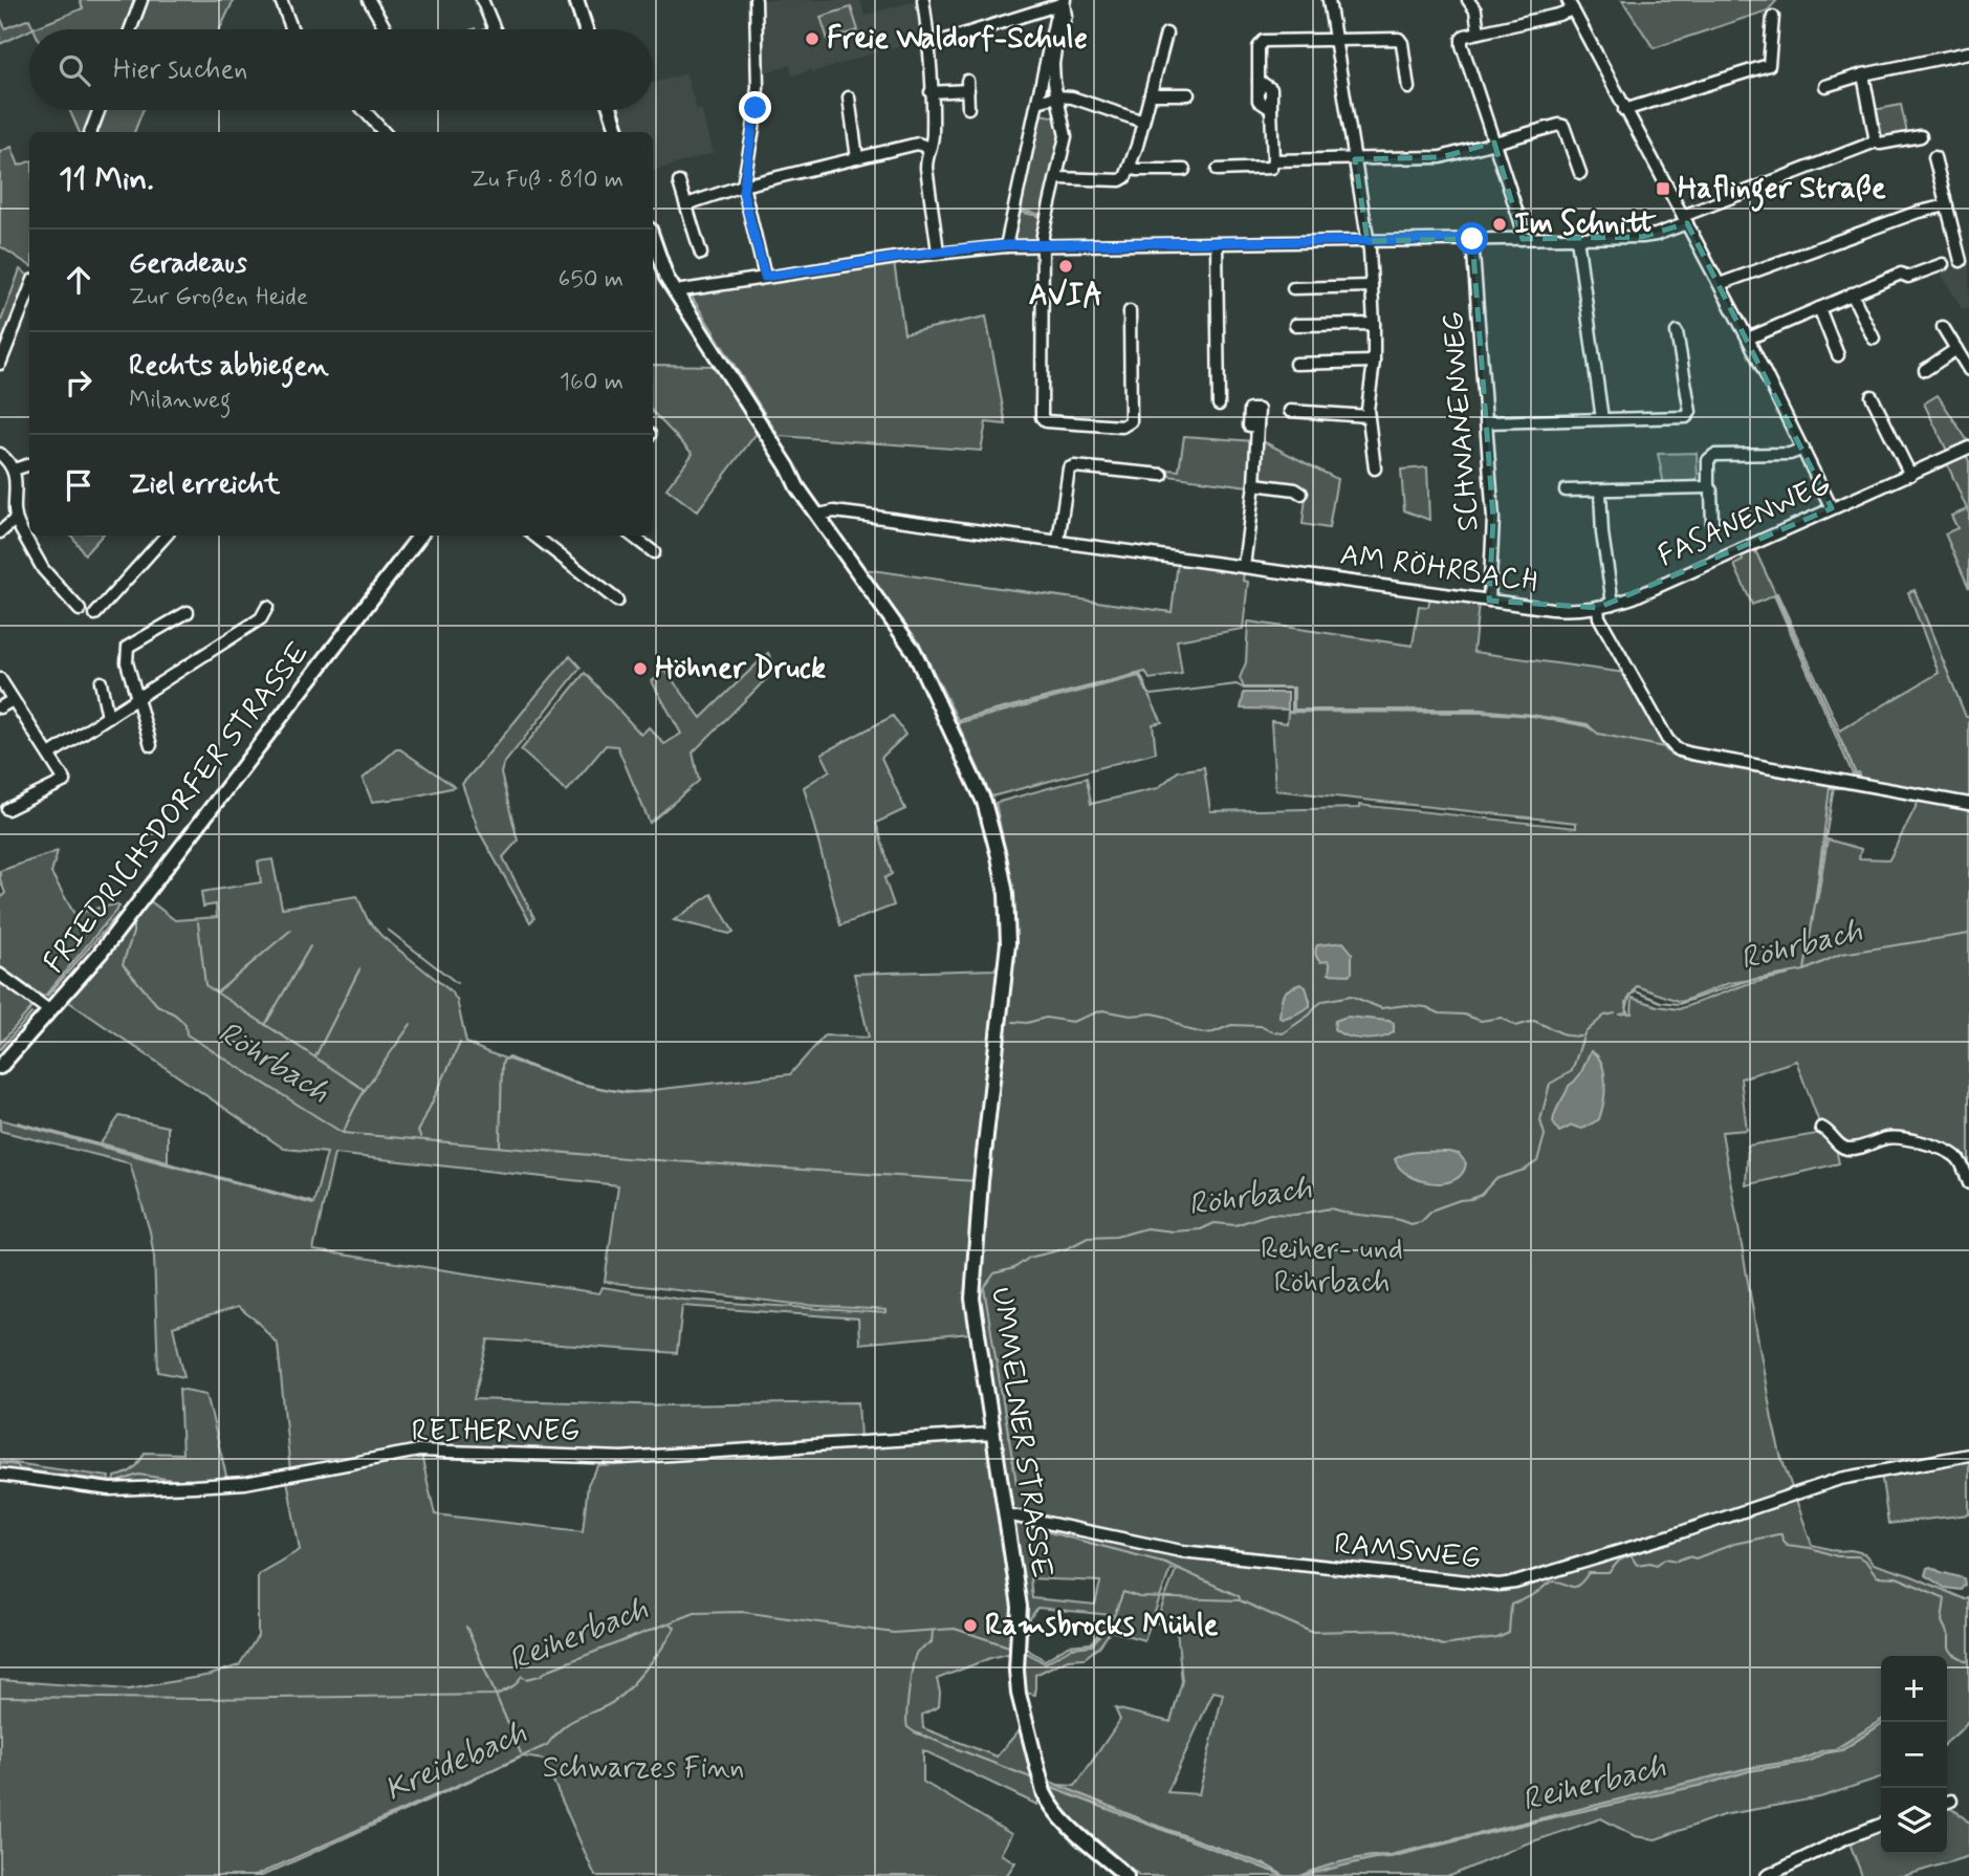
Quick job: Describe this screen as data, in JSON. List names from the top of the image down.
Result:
{
  "streets": {
    "main road": ["FRIEDRICHSDORFER STRASSE", "UMMELNER STRASSE"],
    "street": [
      "SCHWANENWEG",
      "FASANENWEG",
      "AM RÖHRBACH",
      "REIHERWEG",
      "RAMSWEG"
    ]
  },
  "crossings": [
    ["SCHWANENWEG", "AM RÖHRBACH"],
    ["FASANENWEG", "AM RÖHRBACH"],
    ["AM RÖHRBACH", "UMMELNER STRASSE"],
    ["REIHERWEG", "UMMELNER STRASSE"],
    ["UMMELNER STRASSE", "RAMSWEG"]
  ],
  "water": ["Röhrbach", "Reiherbach", "Kreidebach"],
  "parks": ["Reiher- und Röhrbach", "Schwarzes Finn"],
  "places": {
    "other": [
      "Freie Waldorf-Schule",
      "Im Schnitt",
      "AVIA",
      "Höhner Druck",
      "Ramsbrocks Mühle"
    ],
    "transit": ["Haflinger Straße"]
  },
  "page": {
    "search": "Hier suchen",
    "heading": ["11 Min.", "Zu Fuß · 810 m"],
    "list": [
      ["Geradeaus", "Zur Großen Heide", "650 m"],
      ["Rechts abbiegen", "Milanweg", "160 m"],
      "Ziel erreicht"
    ],
    "map_buttons": ["+", "−"]
  }
}
